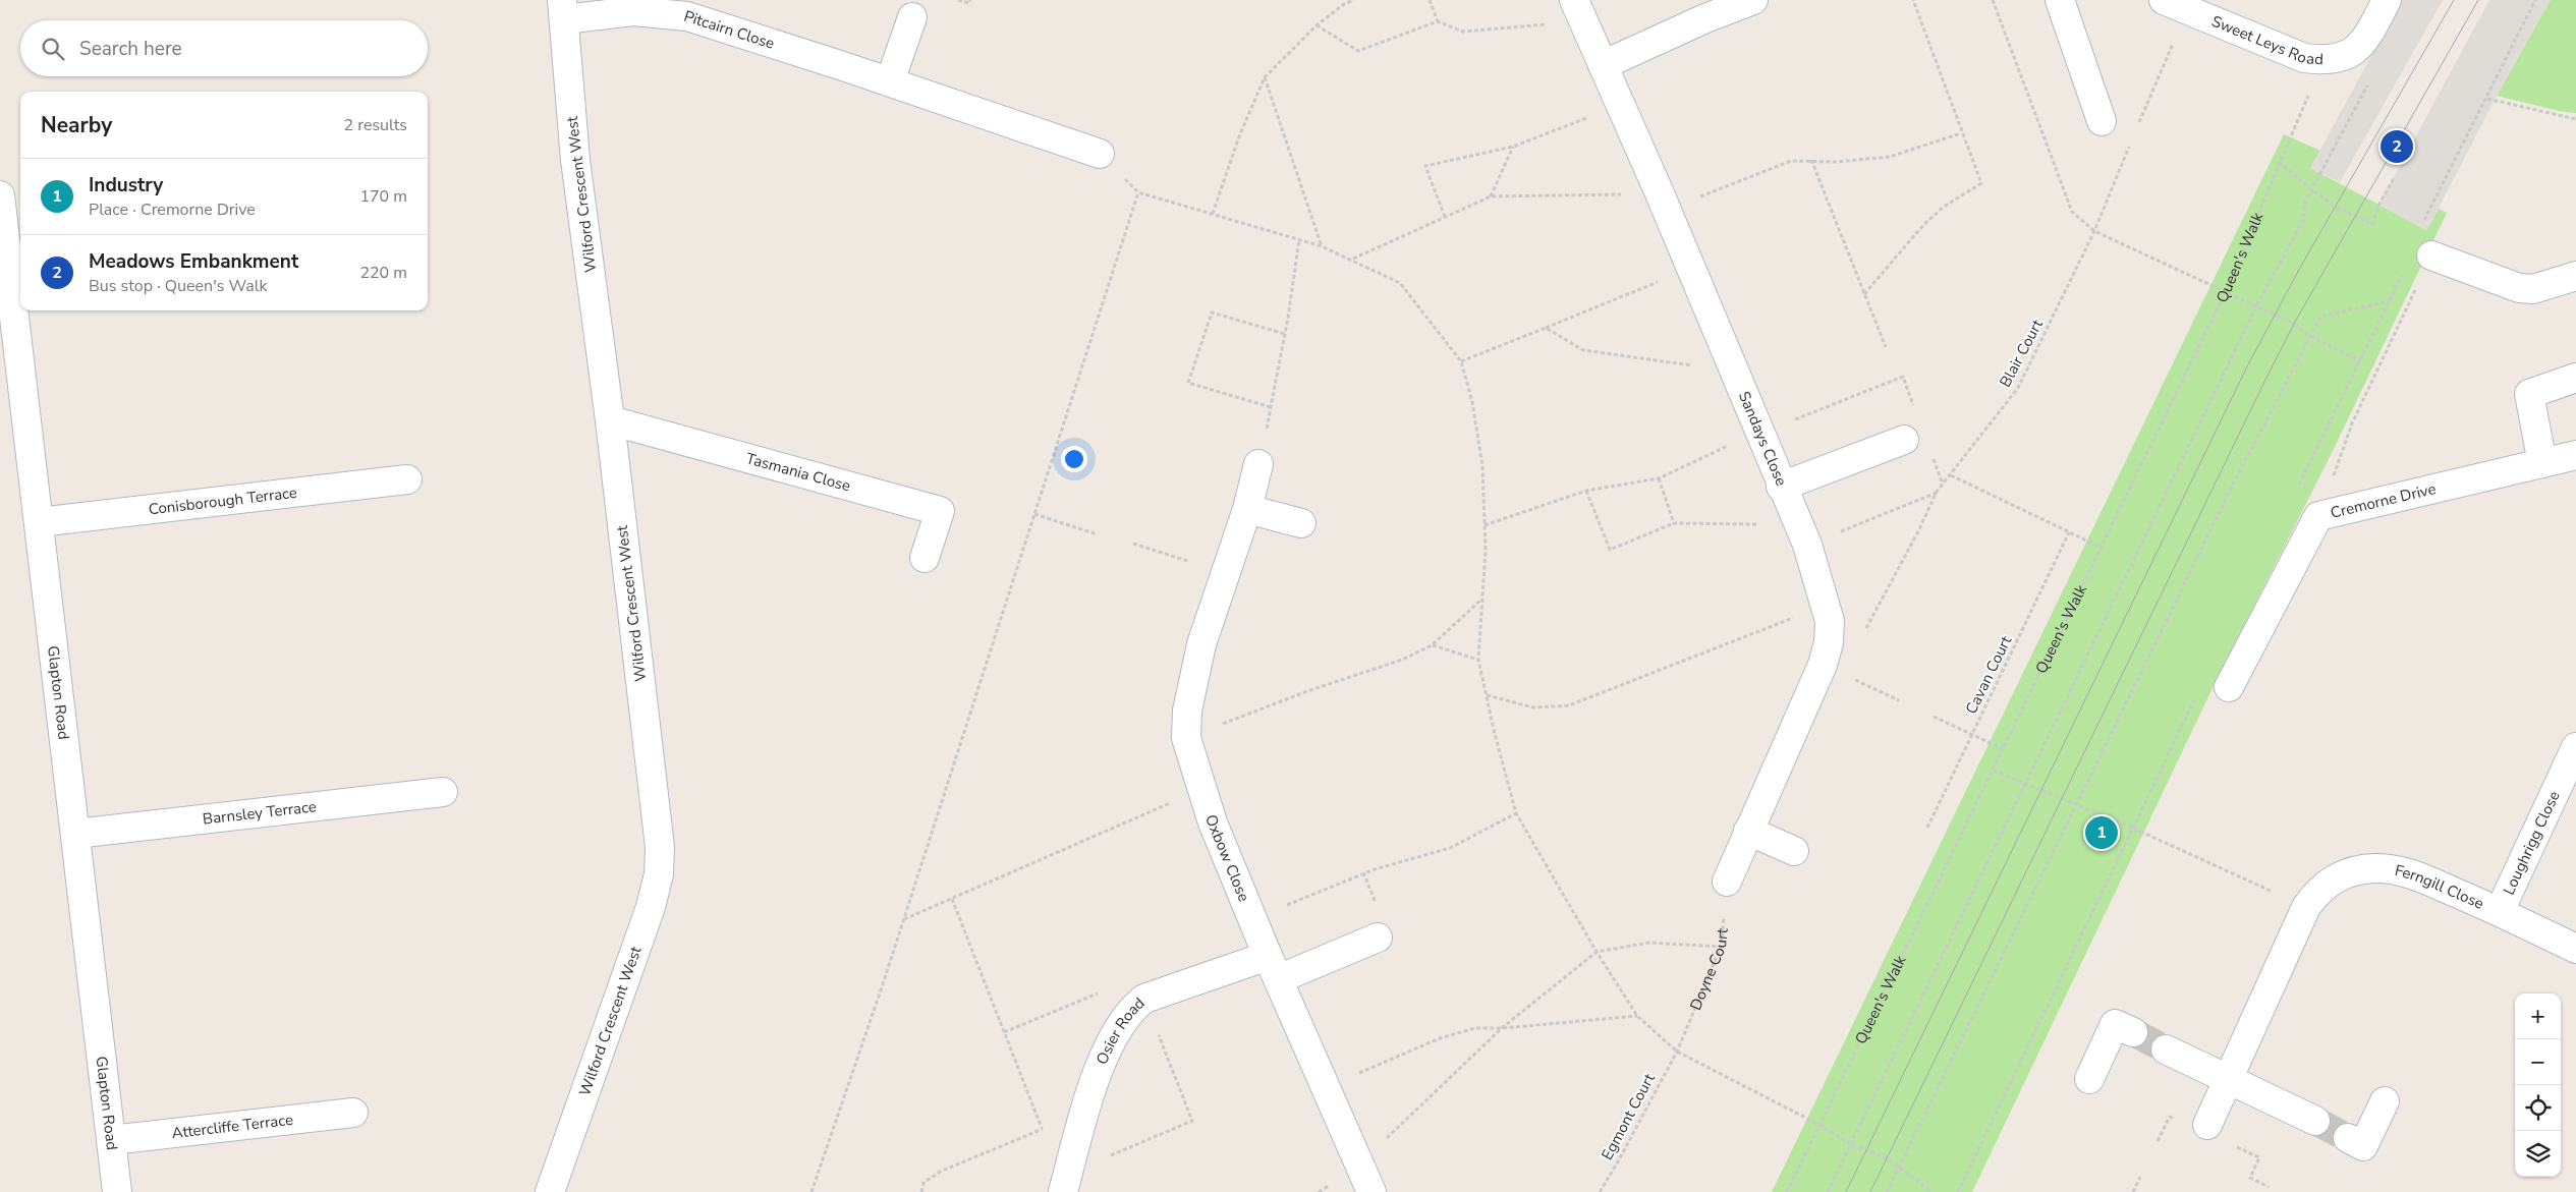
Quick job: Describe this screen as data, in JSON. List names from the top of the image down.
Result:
{
  "streets": {
    "street": [
      "Pitcairn Close",
      "Sweet Leys Road",
      "Wilford Crescent West",
      "Sandays Close",
      "Tasmania Close",
      "Conisborough Terrace",
      "Cremorne Drive",
      "Glapton Road",
      "Barnsley Terrace",
      "Loughrigg Close",
      "Oxbow Close",
      "Ferngill Close",
      "Osier Road",
      "Attercliffe Terrace"
    ],
    "path": [
      "Queen's Walk",
      "Blair Court",
      "Cavan Court",
      "Doyne Court",
      "Egmont Court"
    ]
  },
  "crossings": [
    ["Pitcairn Close", "Wilford Crescent West"],
    ["Sweet Leys Road", "Queen's Walk"],
    ["Wilford Crescent West", "Tasmania Close"],
    ["Sandays Close", "Doyne Court"],
    ["Conisborough Terrace", "Glapton Road"],
    ["Glapton Road", "Barnsley Terrace"],
    ["Glapton Road", "Attercliffe Terrace"],
    ["Loughrigg Close", "Ferngill Close"],
    ["Oxbow Close", "Osier Road"],
    ["Doyne Court", "Egmont Court"]
  ],
  "page": {
    "search": "Search here",
    "heading": ["Nearby", "2 results"],
    "pins": ["2", "1"],
    "list": [
      {
        "mark": "1",
        "name": "Industry",
        "note": "Place · Cremorne Drive",
        "value": "170 m"
      },
      {
        "mark": "2",
        "name": "Meadows Embankment",
        "note": "Bus stop · Queen's Walk",
        "value": "220 m"
      }
    ],
    "map_buttons": ["+", "−"]
  }
}
